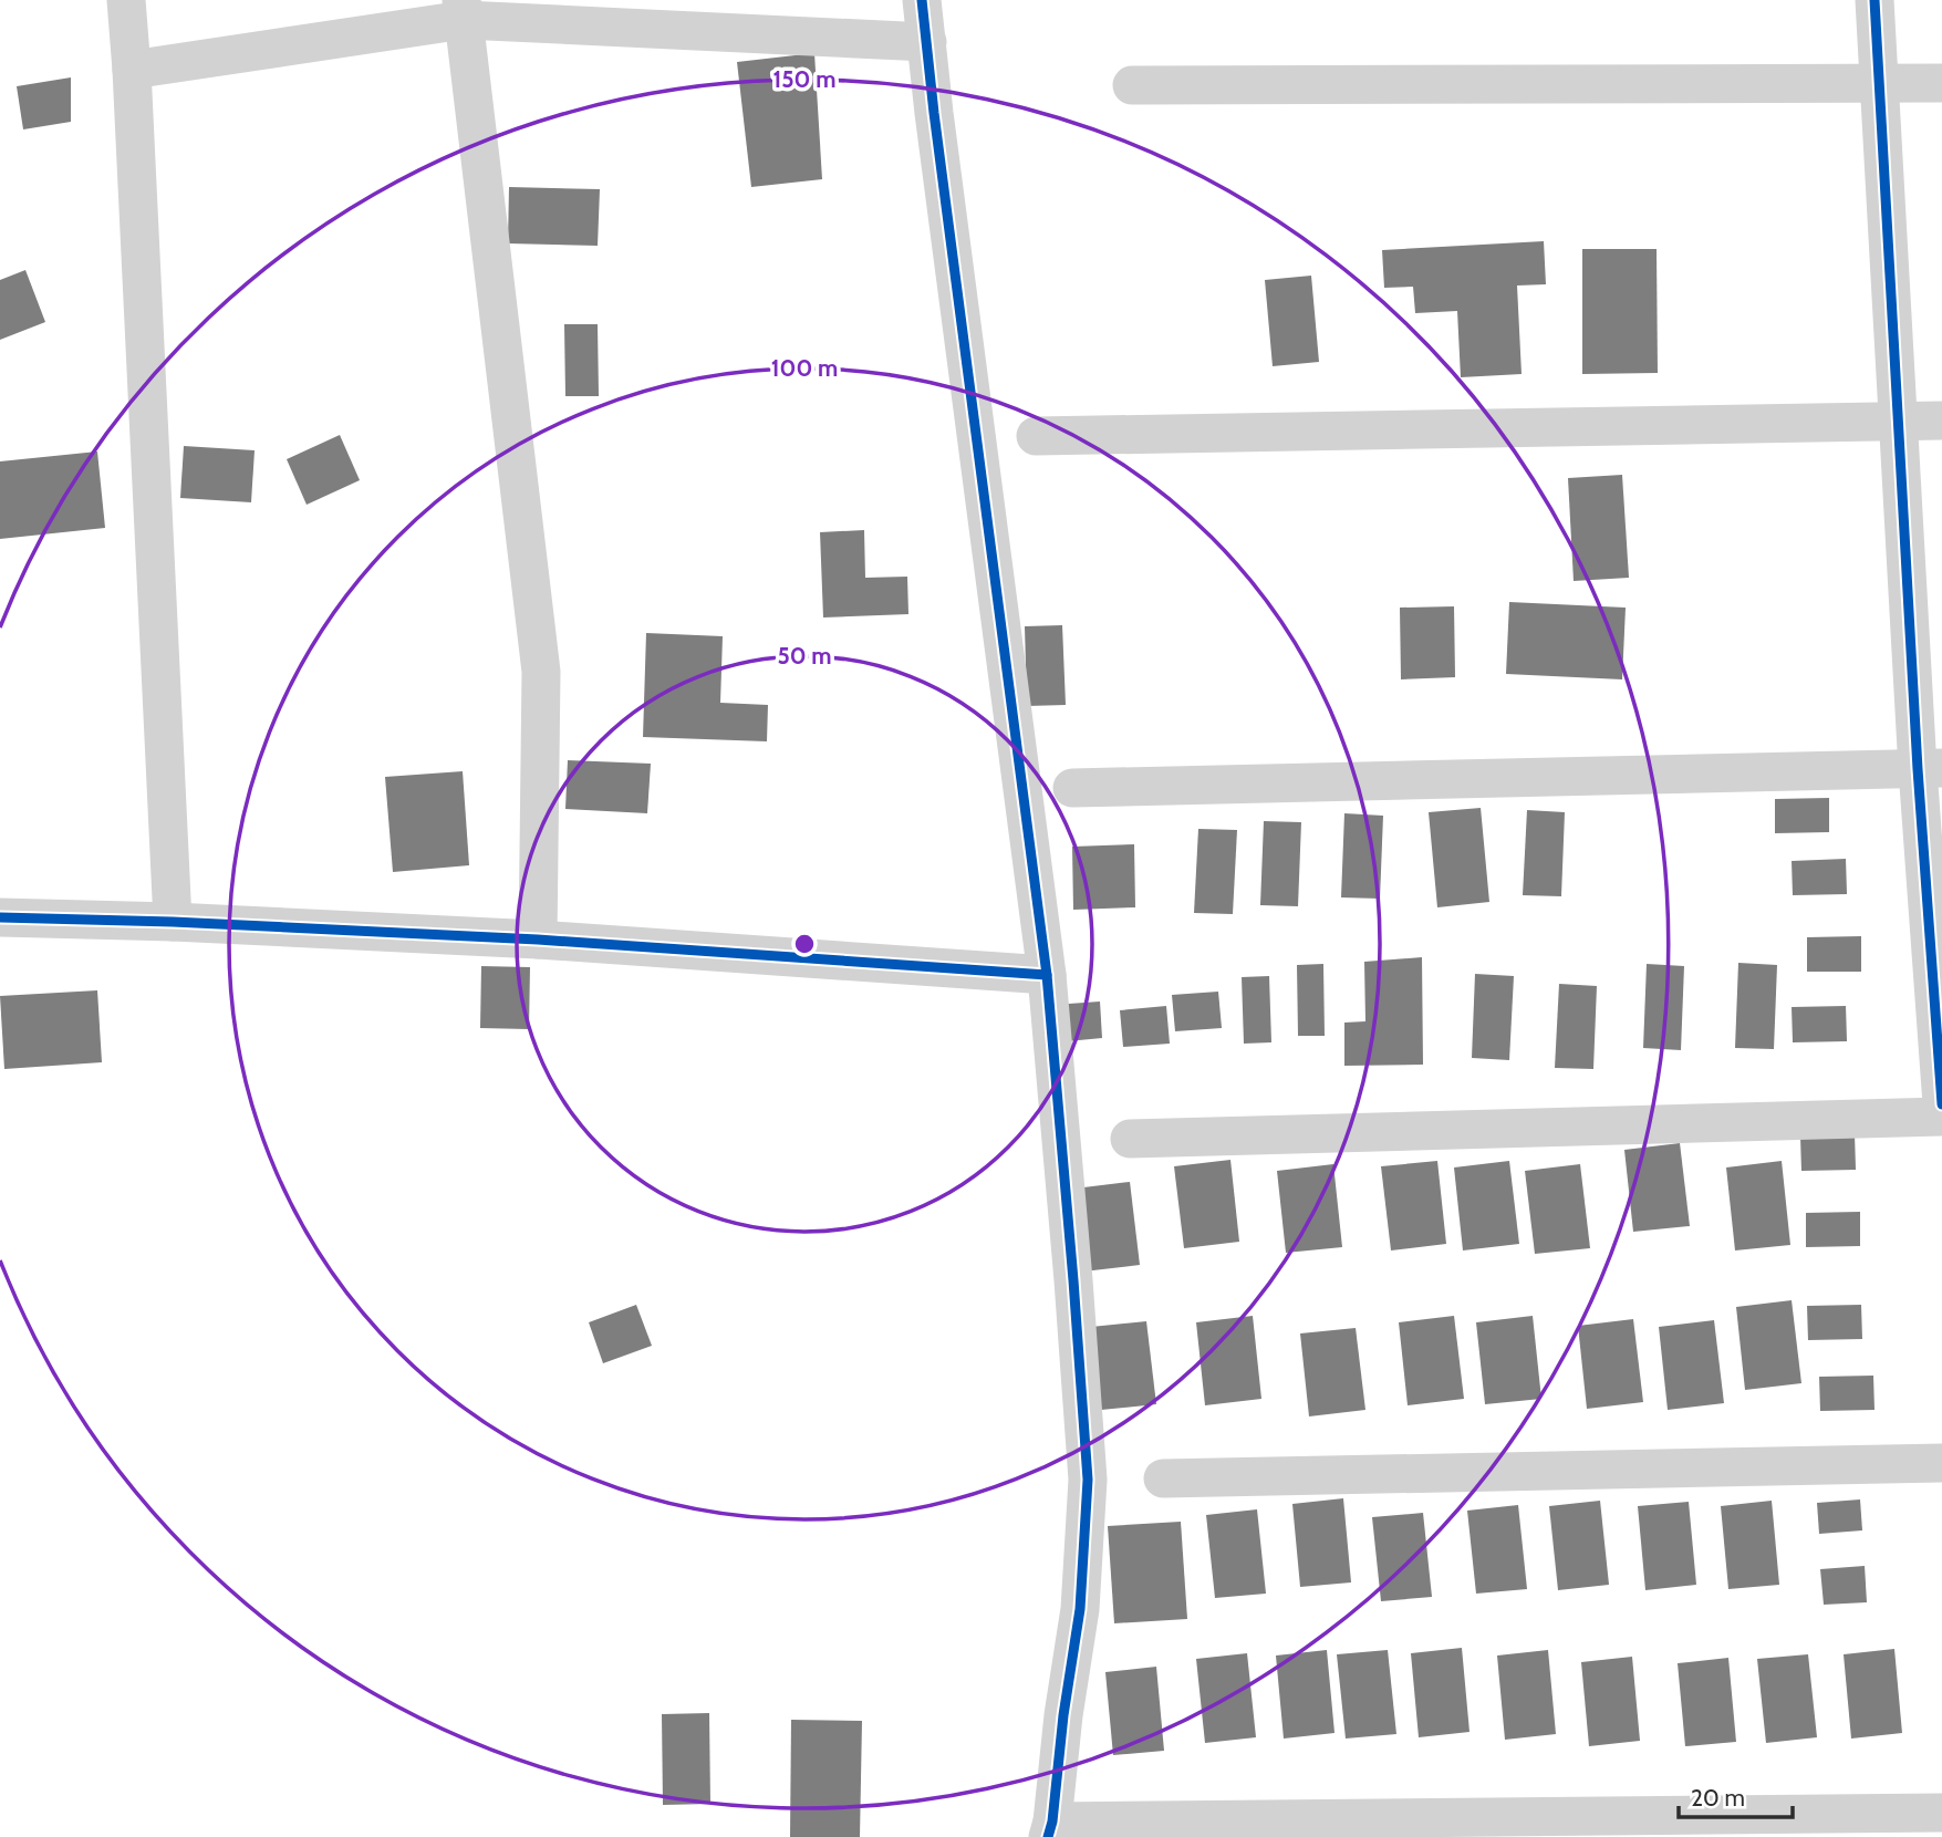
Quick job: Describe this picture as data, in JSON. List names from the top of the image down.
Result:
{
  "scale_bar": "20 m",
  "rings": ["150 m", "100 m", "50 m"]
}
